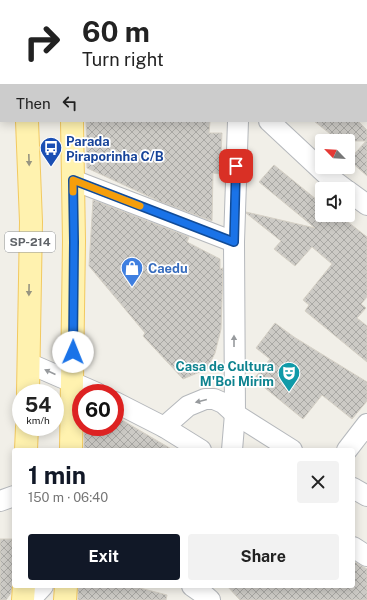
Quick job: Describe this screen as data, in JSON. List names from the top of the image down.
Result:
{
  "streets": {
    "main road": ["SP-214"]
  },
  "places": {
    "bus stop": ["Parada Piraporinha C/B"],
    "shop": ["Caedu"],
    "theatre": ["Casa de Cultura M'Boi Mirim"]
  },
  "north": "top left",
  "page": {
    "turn": ["60 m", "Turn right"],
    "then": "Then",
    "speed": "54 km/h",
    "limit": "60",
    "heading": ["1 min", "150 m · 06:40"],
    "buttons": ["Exit", "Share"]
  }
}
